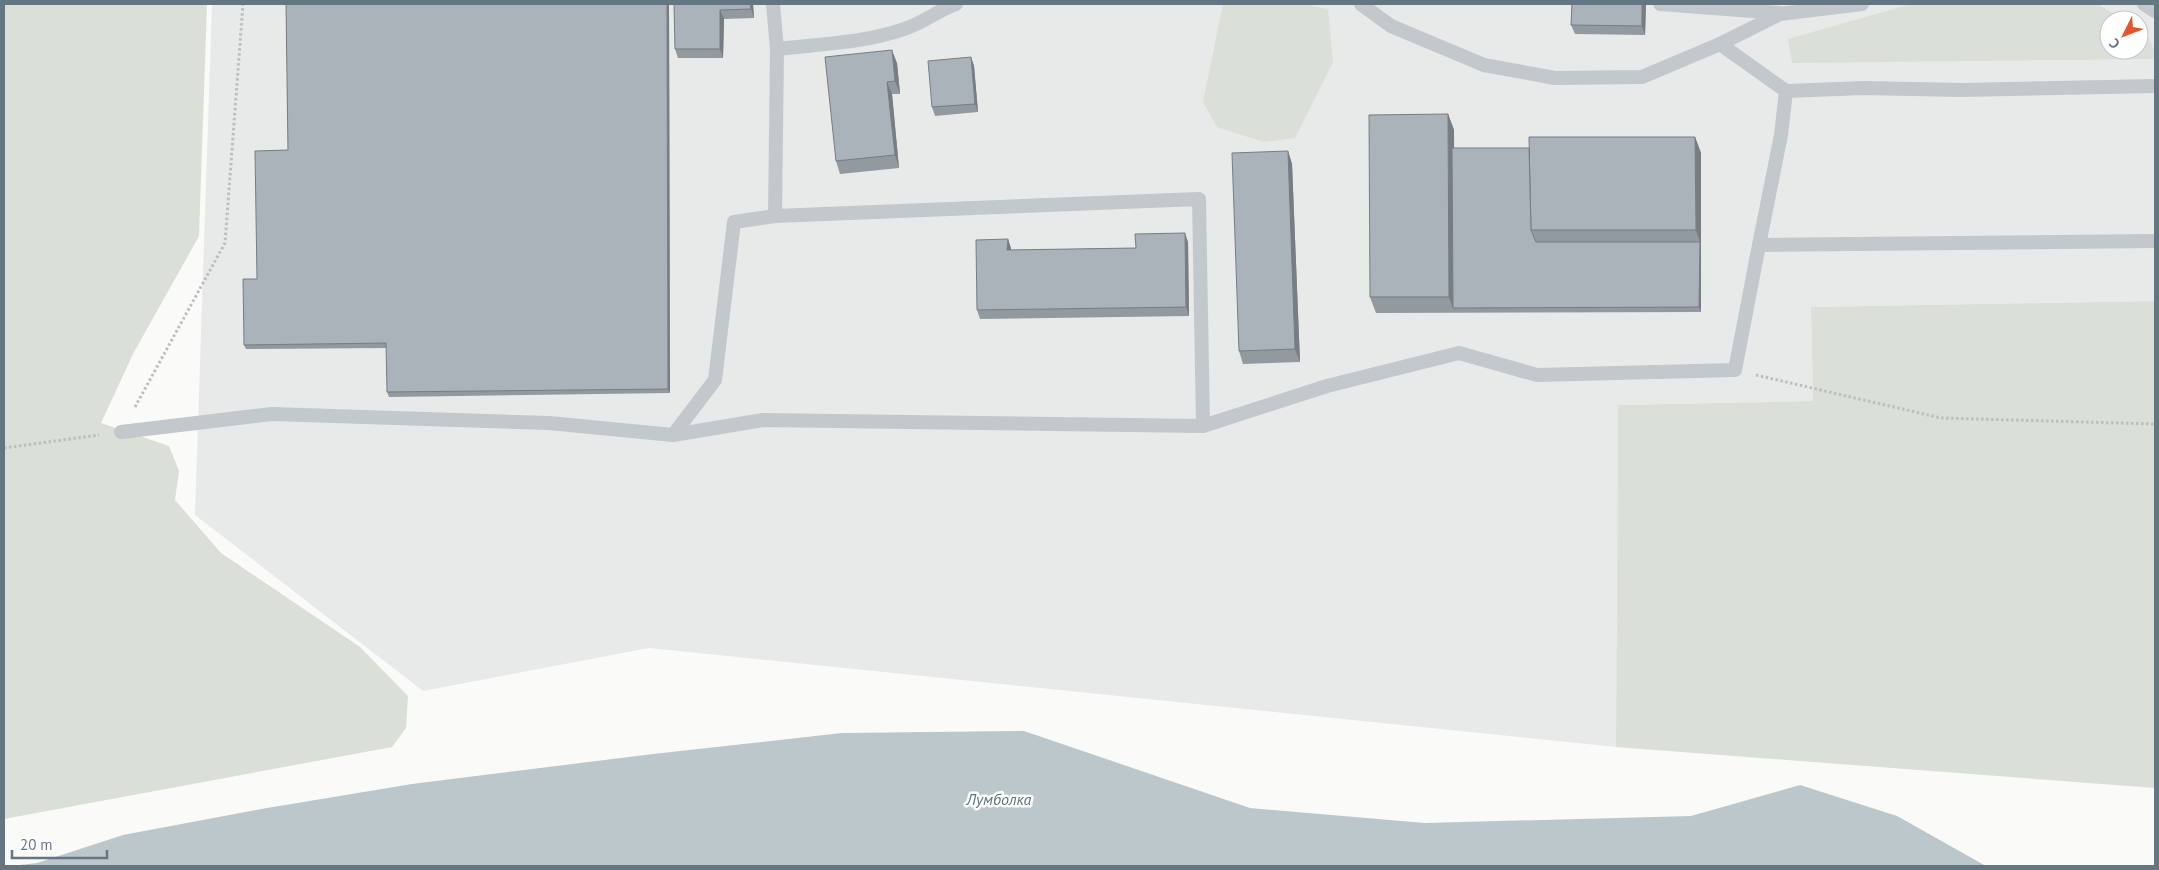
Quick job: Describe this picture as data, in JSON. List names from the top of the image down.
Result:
{
  "water": ["Лумболка"],
  "scale_bar": "20 m",
  "north": "bottom left"
}
